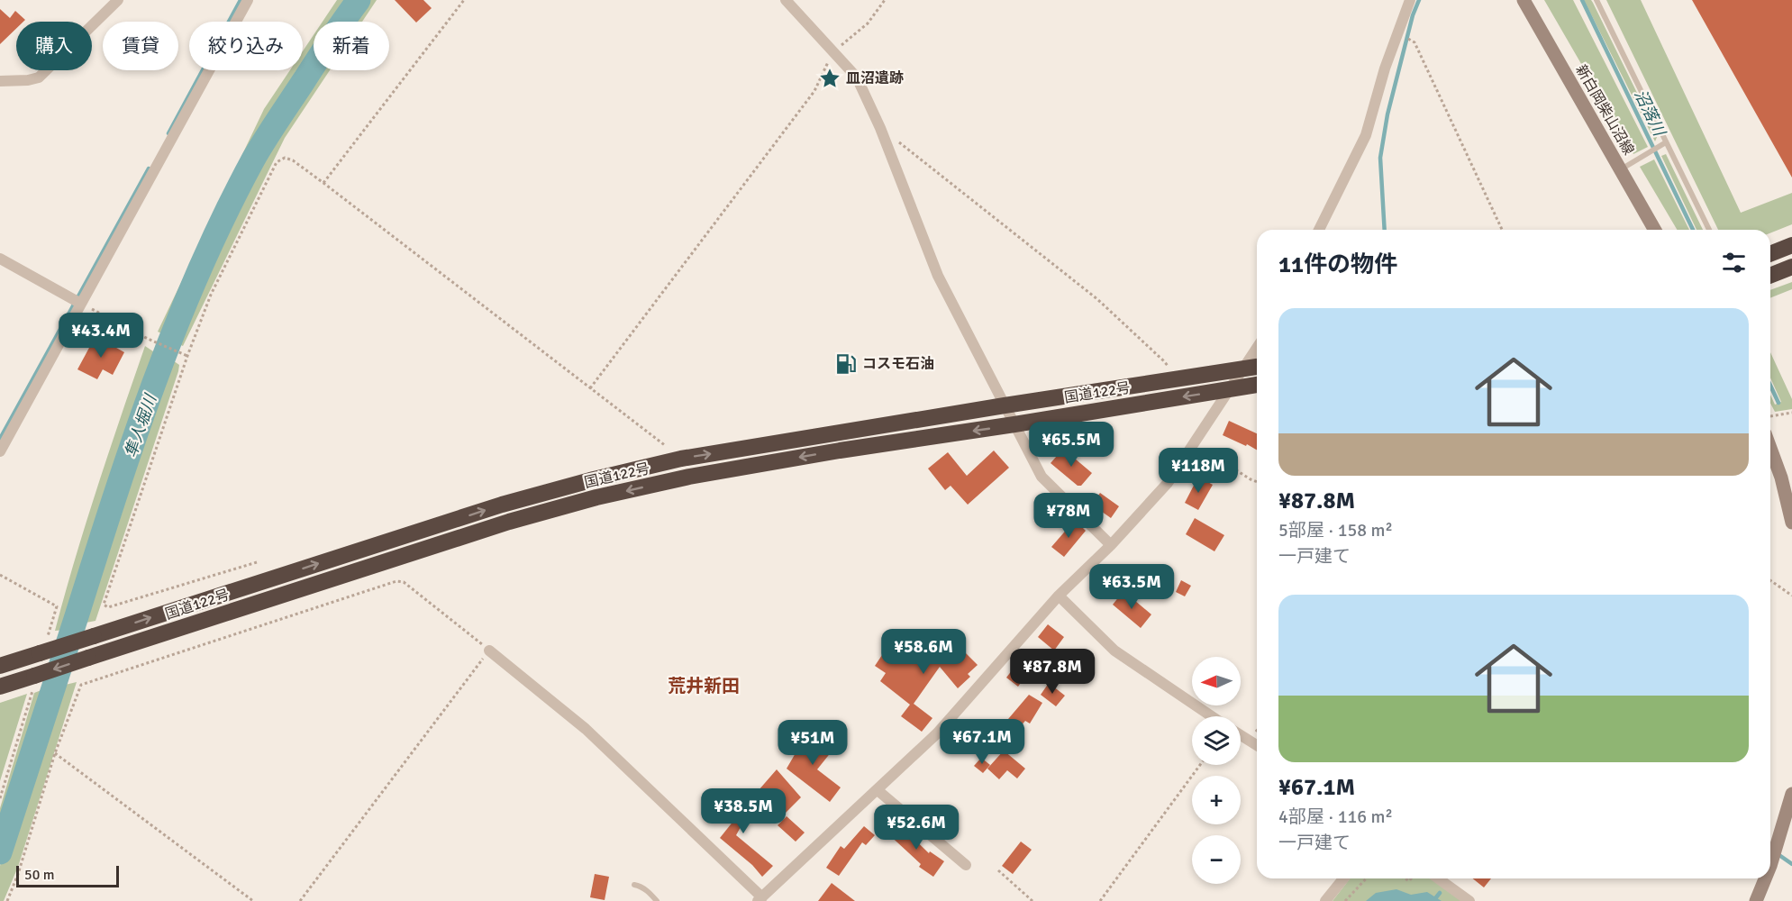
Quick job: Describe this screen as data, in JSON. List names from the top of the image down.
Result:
{
  "streets": {
    "highway": ["国道122号"],
    "street": ["新白岡柴山沼線"]
  },
  "districts": ["荒井新田"],
  "water": ["沼落川", "隼人堀川"],
  "places": {
    "place": ["皿沼遺跡"],
    "fuel station": ["コスモ石油"]
  },
  "scale_bar": "50 m",
  "north": "left",
  "page": {
    "chip": [
      "購入",
      "賃貸",
      "絞り込み",
      "新着"
    ],
    "heading": "11件の物件",
    "list": [
      {
        "name": "¥87.8M",
        "note": "5部屋 · 158 m² · 一戸建て"
      },
      {
        "name": "¥67.1M",
        "note": "4部屋 · 116 m² · 一戸建て"
      }
    ],
    "price": [
      "¥43.4M",
      "¥65.5M",
      "¥118M",
      "¥78M",
      "¥63.5M",
      "¥58.6M",
      "¥87.8M",
      "¥67.1M",
      "¥51M",
      "¥38.5M",
      "¥52.6M"
    ],
    "map_buttons": ["+", "−"],
    "scale": "50 m"
  }
}
